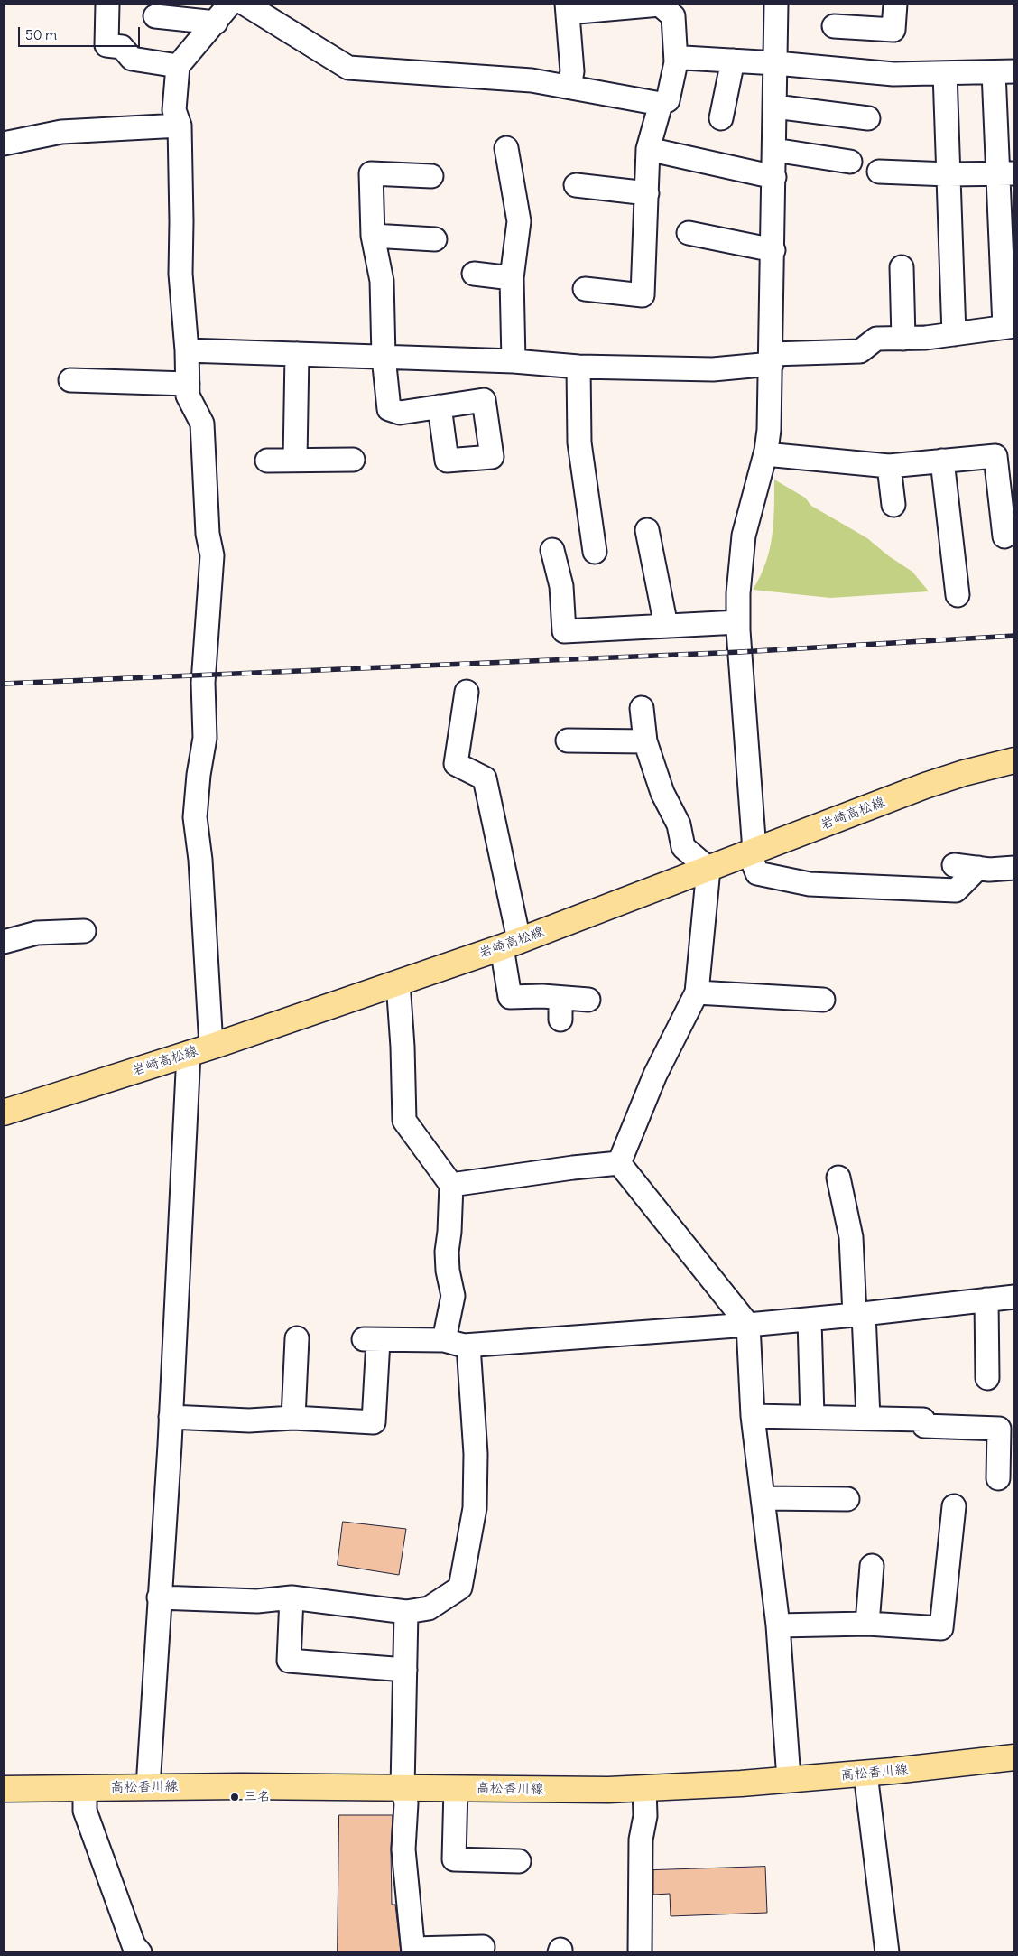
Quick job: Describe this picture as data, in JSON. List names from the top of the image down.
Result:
{
  "streets": {
    "main road": ["岩崎高松線", "高松香川線"]
  },
  "places": ["三名"],
  "scale_bar": "50 m"
}
